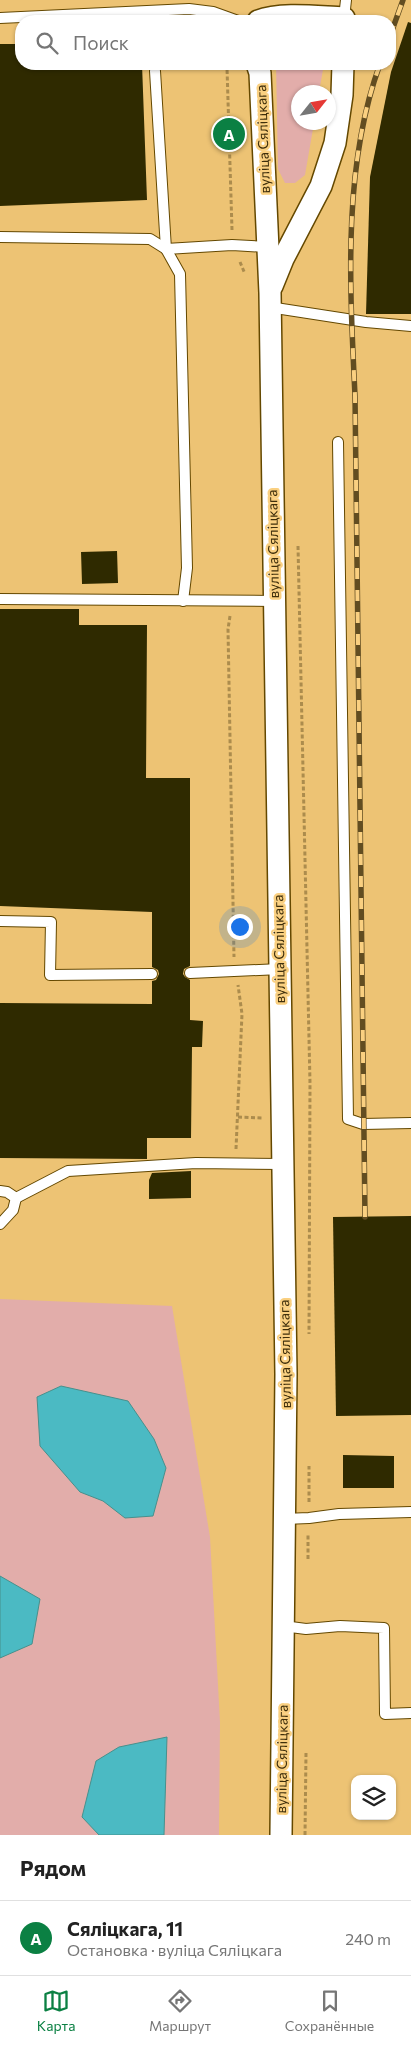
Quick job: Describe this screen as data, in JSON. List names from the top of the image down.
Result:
{
  "streets": {
    "street": ["вуліца Сяліцкага"]
  },
  "north": "top right",
  "page": {
    "search": "Поиск",
    "pins": "A",
    "heading": "Рядом",
    "list": [
      {
        "mark": "A",
        "name": "Сяліцкага, 11",
        "note": "Остановка · вуліца Сяліцкага",
        "value": "240 m"
      }
    ],
    "nav": ["Карта", "Маршрут", "Сохранённые"]
  }
}
